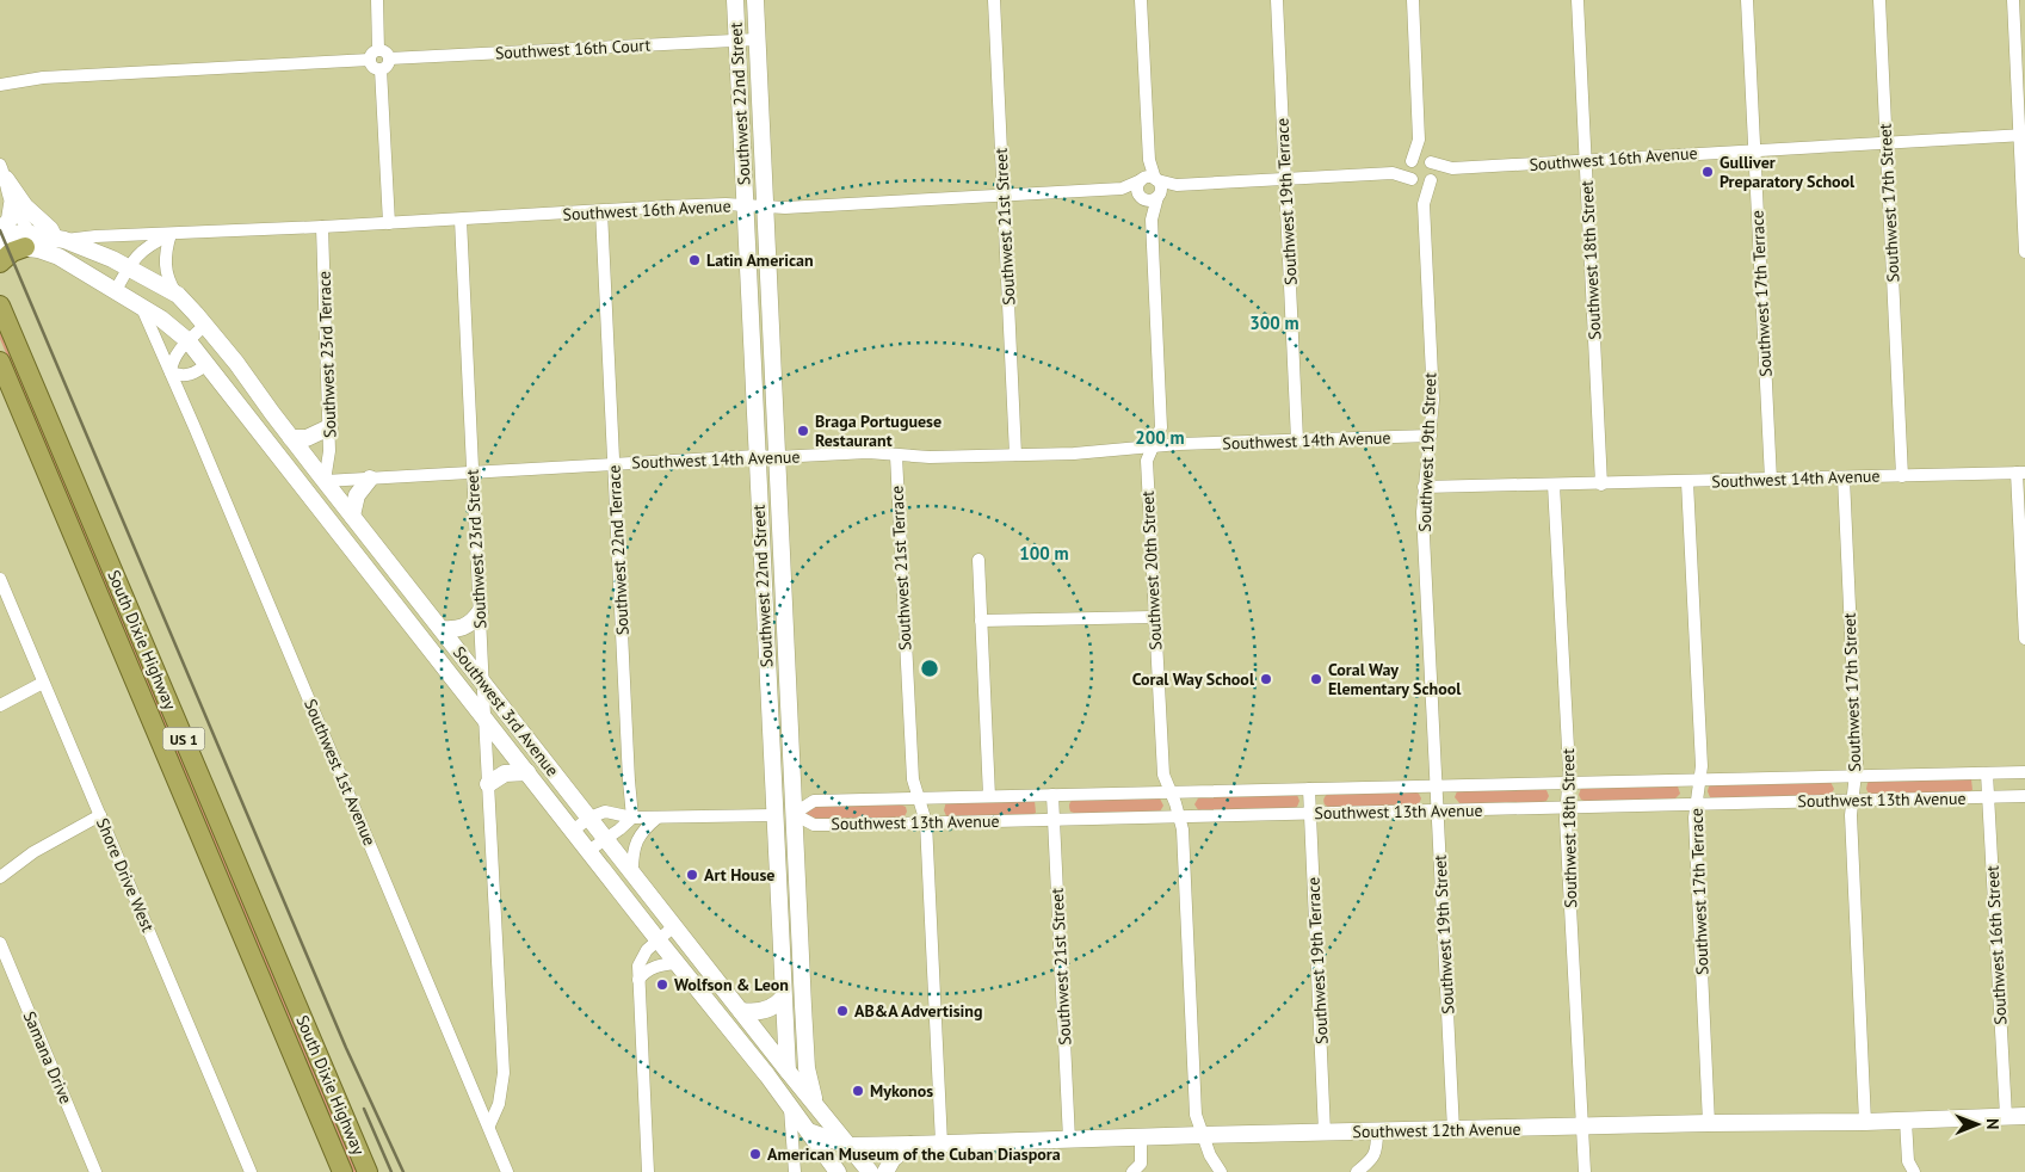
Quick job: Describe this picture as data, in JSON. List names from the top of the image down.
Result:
{
  "streets": {
    "highway": ["South Dixie Highway", "US 1"],
    "main road": [
      "Southwest 22nd Street",
      "Southwest 16th Avenue",
      "Southwest 3rd Avenue",
      "Southwest 12th Avenue"
    ],
    "street": [
      "Southwest 16th Court",
      "Southwest 19th Terrace",
      "Southwest 17th Street",
      "Southwest 21st Street",
      "Southwest 18th Street",
      "Southwest 17th Terrace",
      "Southwest 23rd Terrace",
      "Southwest 14th Avenue",
      "Southwest 19th Street",
      "Southwest 23rd Street",
      "Southwest 22nd Terrace",
      "Southwest 21st Terrace",
      "Southwest 20th Street",
      "Southwest 1st Avenue",
      "Southwest 13th Avenue",
      "Shore Drive West",
      "Southwest 16th Street",
      "Samana Drive"
    ]
  },
  "crossings": [
    ["Southwest 16th Court", "Southwest 22nd Street"],
    ["Southwest 22nd Street", "Southwest 16th Avenue"],
    ["Southwest 22nd Street", "Southwest 14th Avenue"],
    ["Southwest 22nd Street", "Southwest 3rd Avenue"],
    ["Southwest 22nd Street", "Southwest 13th Avenue"],
    ["Southwest 16th Avenue", "Southwest 17th Street"],
    ["Southwest 16th Avenue", "Southwest 21st Street"],
    ["Southwest 16th Avenue", "Southwest 18th Street"],
    ["Southwest 16th Avenue", "Southwest 17th Terrace"],
    ["Southwest 16th Avenue", "Southwest 23rd Terrace"],
    ["Southwest 16th Avenue", "Southwest 19th Street"],
    ["Southwest 16th Avenue", "Southwest 23rd Street"],
    ["Southwest 16th Avenue", "Southwest 22nd Terrace"],
    ["Southwest 16th Avenue", "Southwest 20th Street"],
    ["Southwest 16th Avenue", "Southwest 3rd Avenue"],
    ["Southwest 19th Terrace", "Southwest 14th Avenue"],
    ["Southwest 19th Terrace", "Southwest 13th Avenue"],
    ["Southwest 19th Terrace", "Southwest 12th Avenue"],
    ["Southwest 17th Street", "Southwest 14th Avenue"],
    ["Southwest 17th Street", "Southwest 13th Avenue"],
    ["Southwest 17th Street", "Southwest 12th Avenue"],
    ["Southwest 21st Street", "Southwest 14th Avenue"],
    ["Southwest 21st Street", "Southwest 13th Avenue"],
    ["Southwest 21st Street", "Southwest 12th Avenue"],
    ["Southwest 18th Street", "Southwest 14th Avenue"],
    ["Southwest 18th Street", "Southwest 13th Avenue"],
    ["Southwest 18th Street", "Southwest 12th Avenue"],
    ["Southwest 17th Terrace", "Southwest 14th Avenue"],
    ["Southwest 17th Terrace", "Southwest 13th Avenue"],
    ["Southwest 17th Terrace", "Southwest 12th Avenue"],
    ["Southwest 23rd Terrace", "Southwest 14th Avenue"],
    ["Southwest 23rd Terrace", "Southwest 3rd Avenue"],
    ["Southwest 14th Avenue", "Southwest 19th Street"],
    ["Southwest 14th Avenue", "Southwest 23rd Street"],
    ["Southwest 14th Avenue", "Southwest 22nd Terrace"],
    ["Southwest 14th Avenue", "Southwest 21st Terrace"],
    ["Southwest 14th Avenue", "Southwest 20th Street"],
    ["Southwest 14th Avenue", "Southwest 3rd Avenue"],
    ["Southwest 19th Street", "Southwest 13th Avenue"],
    ["Southwest 19th Street", "Southwest 12th Avenue"],
    ["Southwest 23rd Street", "Southwest 3rd Avenue"],
    ["Southwest 23rd Street", "Southwest 1st Avenue"],
    ["Southwest 21st Terrace", "Southwest 13th Avenue"],
    ["Southwest 21st Terrace", "Southwest 12th Avenue"],
    ["Southwest 20th Street", "Southwest 13th Avenue"],
    ["Southwest 20th Street", "Southwest 12th Avenue"],
    ["Southwest 3rd Avenue", "Southwest 1st Avenue"],
    ["Southwest 3rd Avenue", "Southwest 12th Avenue"],
    ["Southwest 13th Avenue", "Southwest 16th Street"],
    ["Southwest 16th Street", "Southwest 12th Avenue"]
  ],
  "places": [
    "Gulliver Preparatory School",
    "Latin American",
    "Braga Portuguese Restaurant",
    "Coral Way School",
    "Coral Way Elementary School",
    "Art House",
    "Wolfson & Leon",
    "AB&A Advertising",
    "Mykonos",
    "American Museum of the Cuban Diaspora"
  ],
  "north": "right",
  "rings": ["300 m", "200 m", "100 m"]
}
